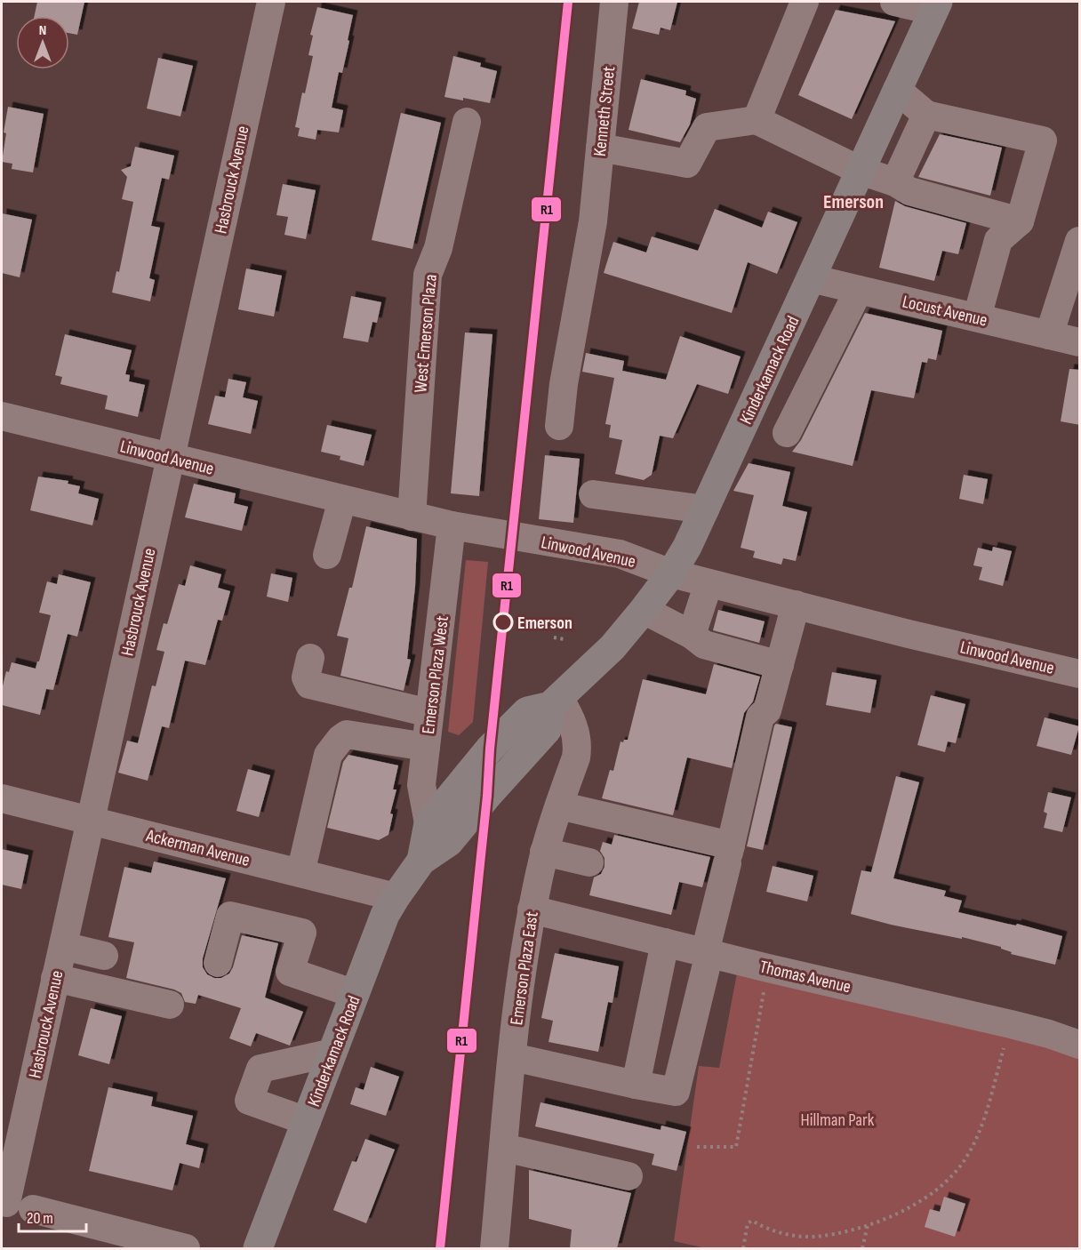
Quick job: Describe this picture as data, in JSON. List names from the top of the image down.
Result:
{
  "streets": {
    "main road": ["Kinderkamack Road"],
    "street": [
      "Kenneth Street",
      "Hasbrouck Avenue",
      "Locust Avenue",
      "West Emerson Plaza",
      "Linwood Avenue",
      "Emerson Plaza West",
      "Ackerman Avenue",
      "Emerson Plaza East",
      "Thomas Avenue"
    ]
  },
  "crossings": [
    ["Hasbrouck Avenue", "Linwood Avenue"],
    ["Hasbrouck Avenue", "Ackerman Avenue"],
    ["Locust Avenue", "Kinderkamack Road"],
    ["West Emerson Plaza", "Linwood Avenue"],
    ["Kinderkamack Road", "Linwood Avenue"],
    ["Kinderkamack Road", "Emerson Plaza West"],
    ["Kinderkamack Road", "Ackerman Avenue"],
    ["Kinderkamack Road", "Emerson Plaza East"],
    ["Linwood Avenue", "Emerson Plaza West"],
    ["Emerson Plaza East", "Thomas Avenue"]
  ],
  "districts": ["Emerson"],
  "parks": ["Hillman Park"],
  "places": ["Emerson"],
  "lines": ["transit line R1"],
  "scale_bar": "20 m",
  "north": "top"
}
